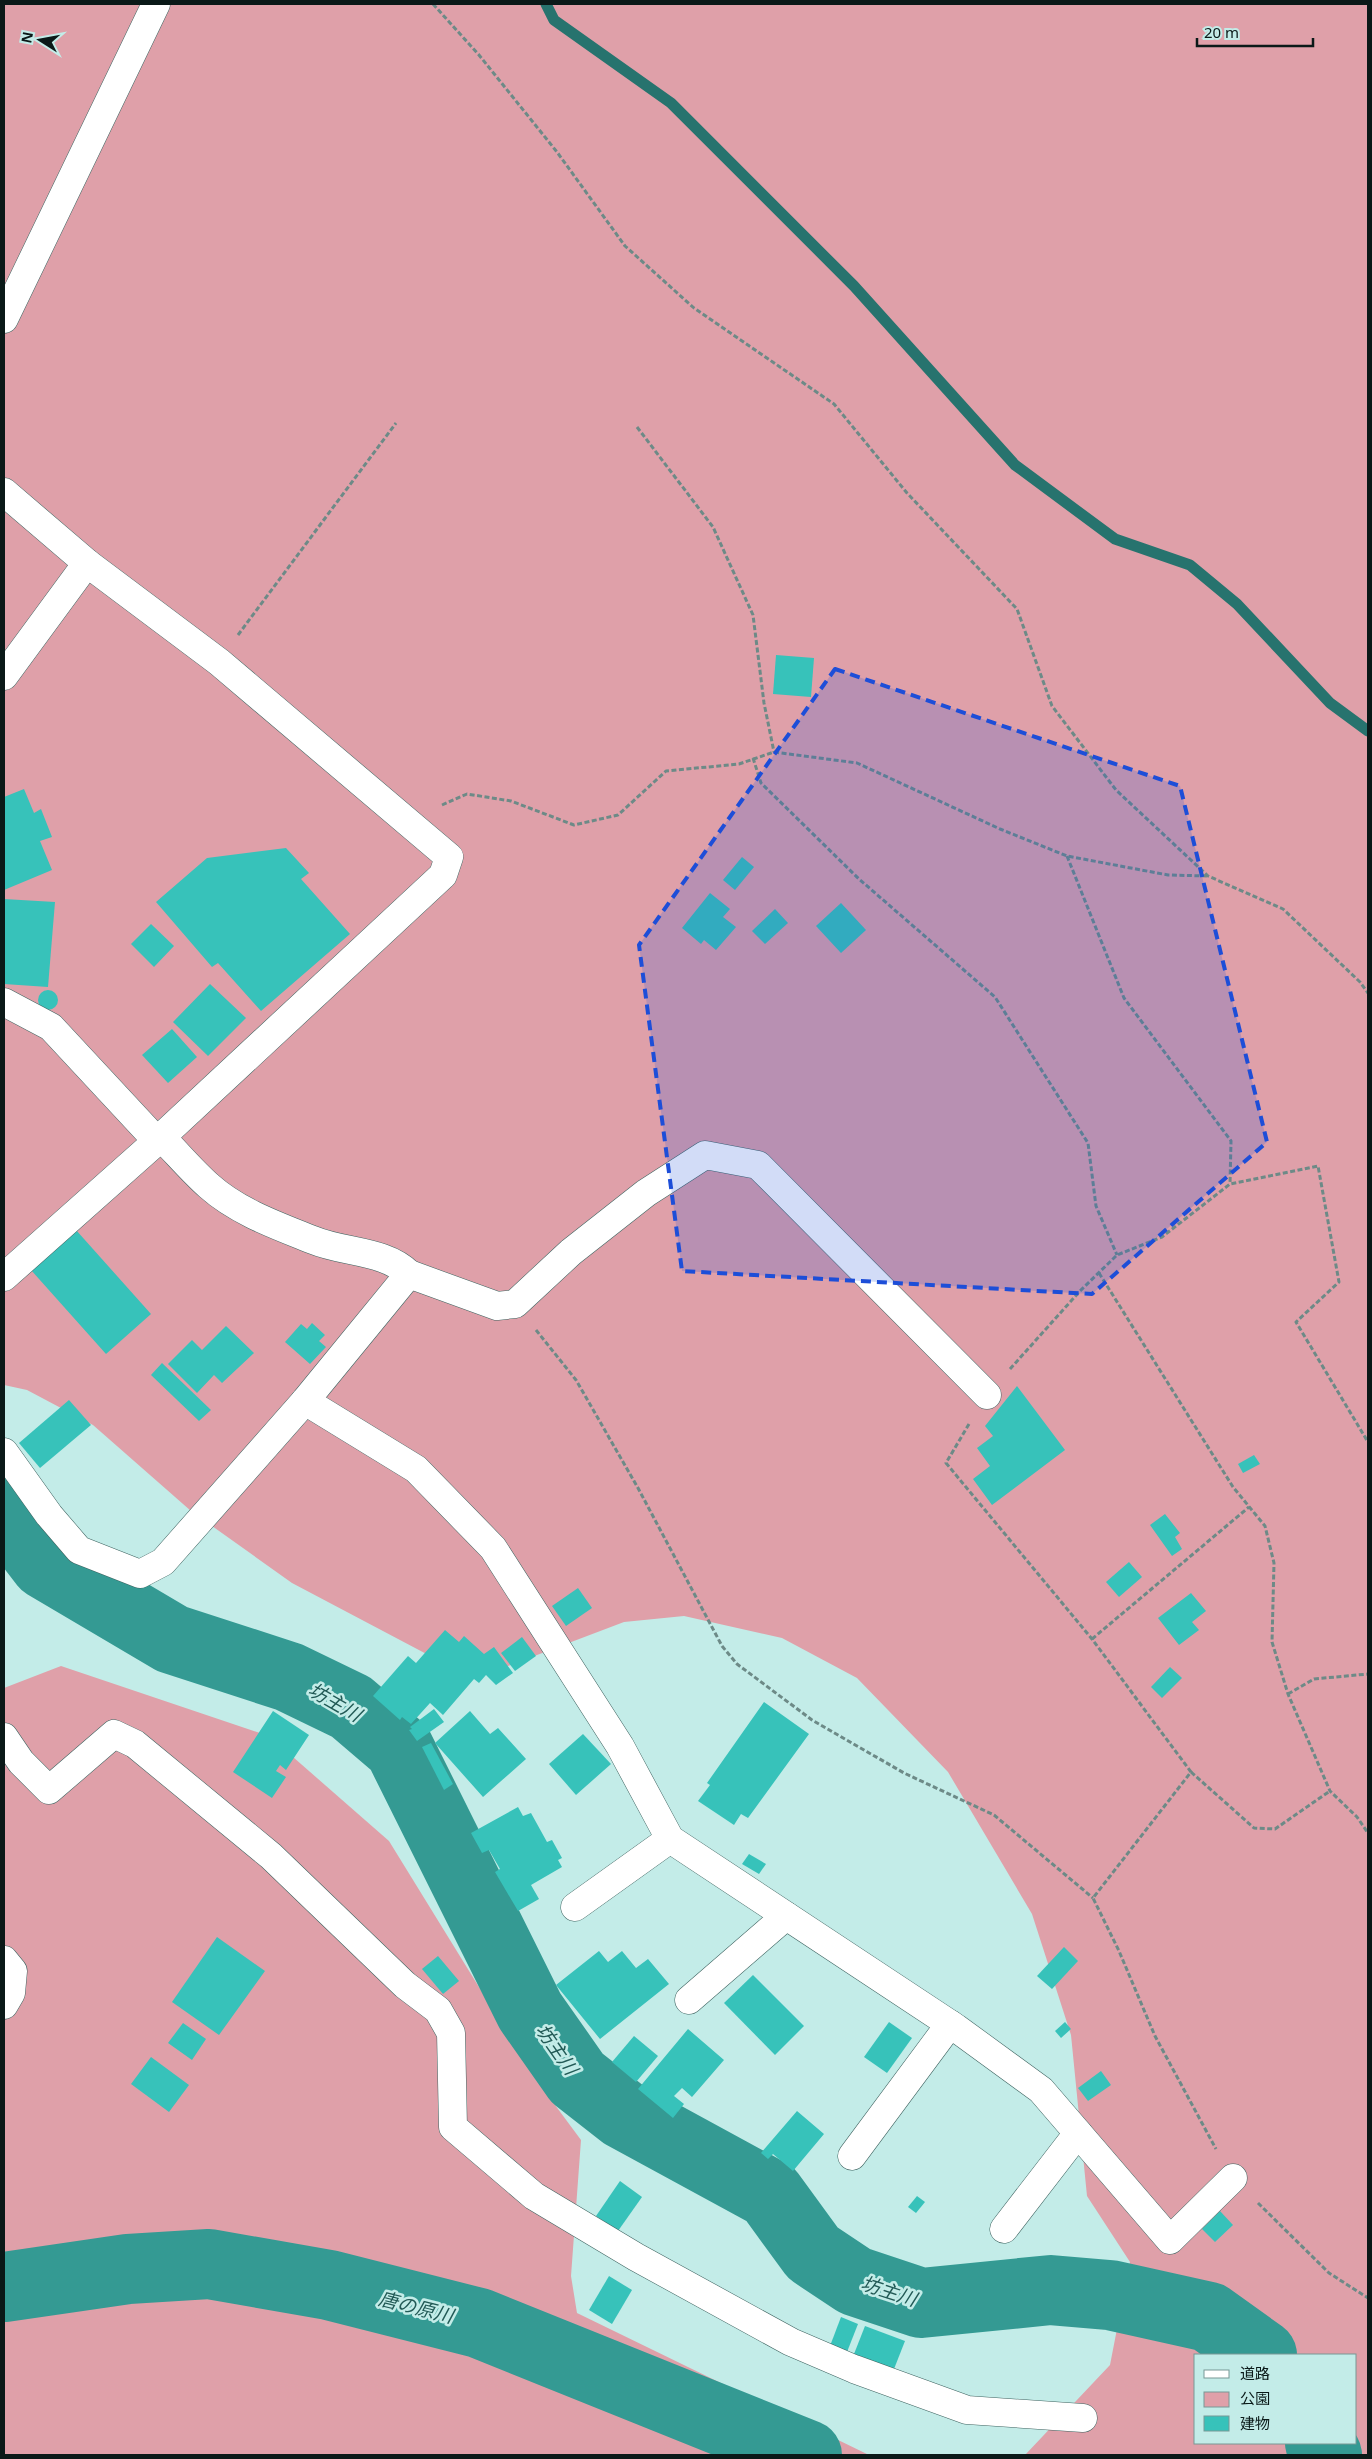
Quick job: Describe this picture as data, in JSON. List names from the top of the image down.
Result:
{
  "water": ["坊主川", "唐の原川"],
  "legend": ["道路", "公園", "建物"],
  "scale_bar": "20 m",
  "north": "left"
}
